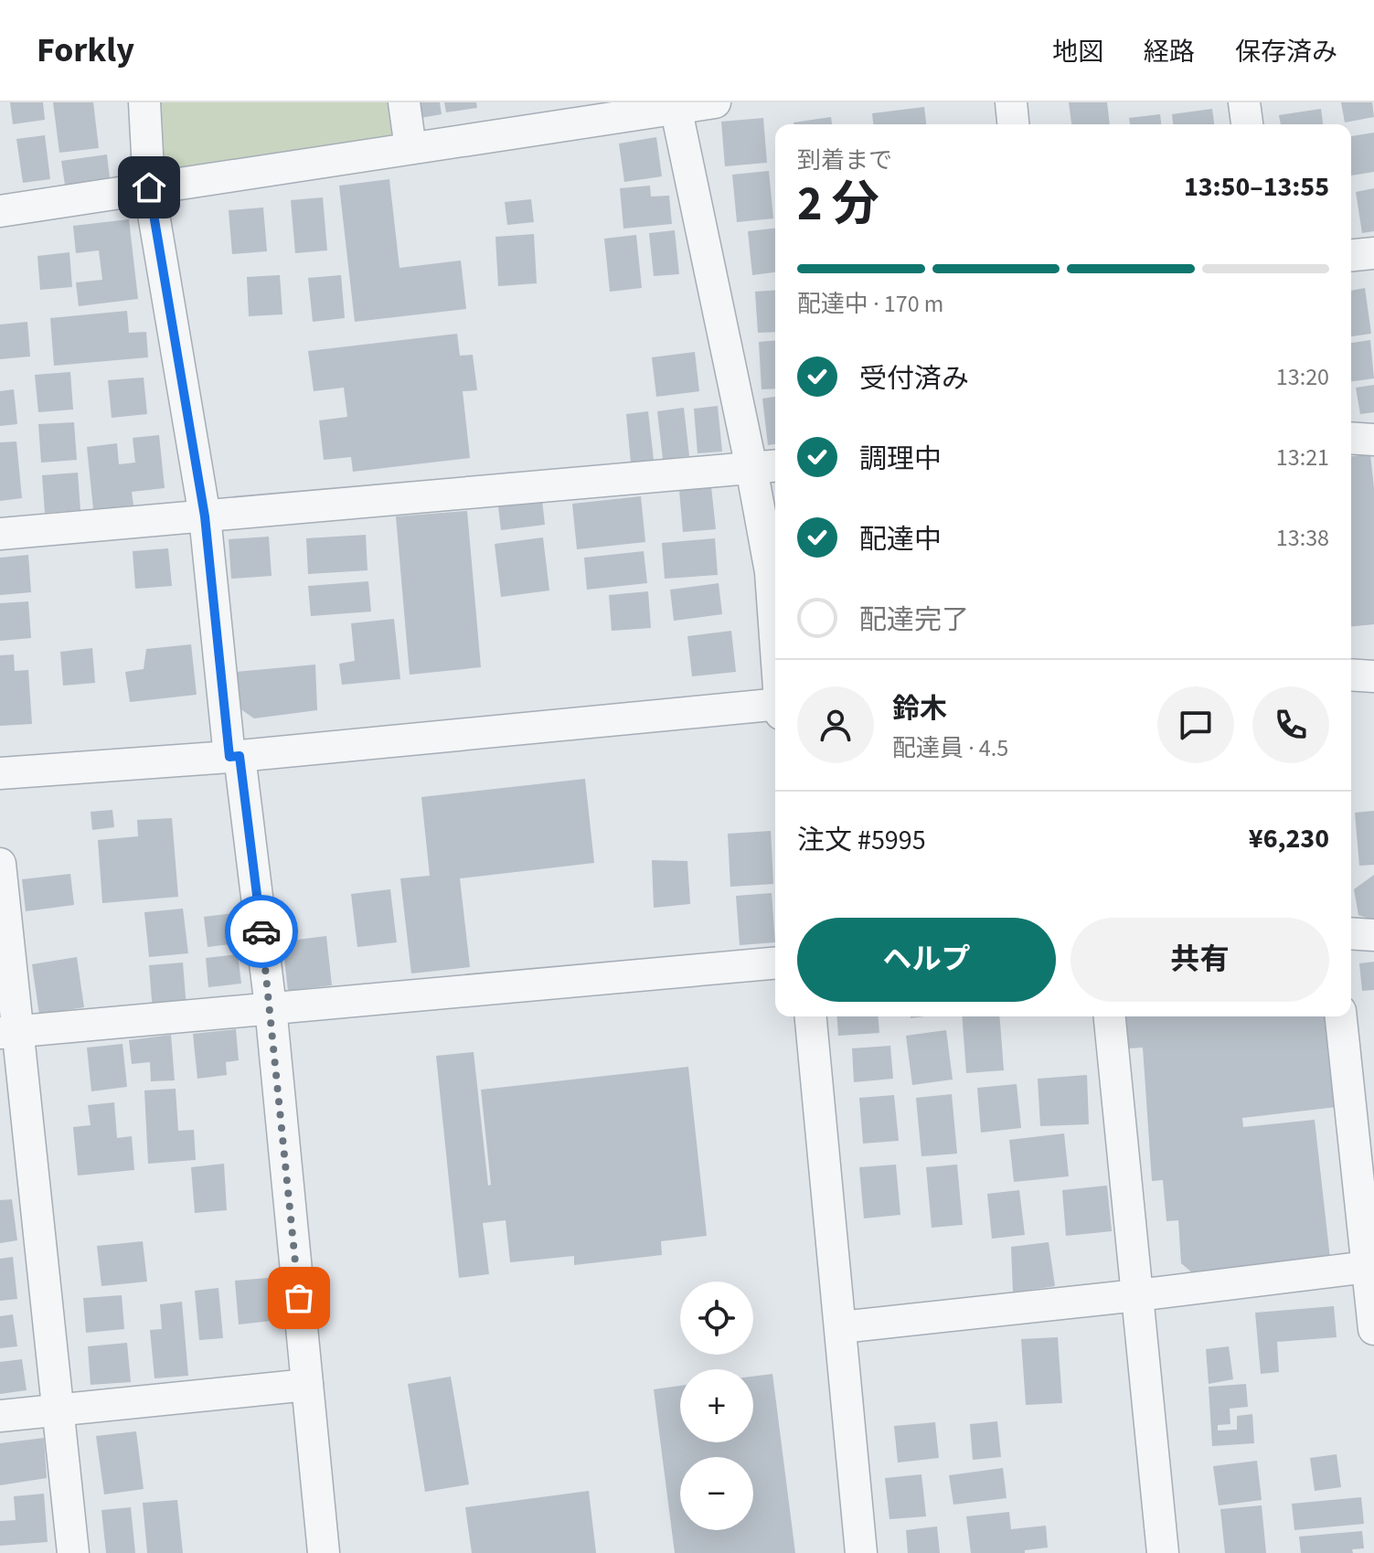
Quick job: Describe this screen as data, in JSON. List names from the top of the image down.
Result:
{
  "page": {
    "header": "Forkly",
    "nav": ["地図", "経路", "保存済み"],
    "heading": ["2 分", "到着まで", "13:50–13:55"],
    "panel": [
      "鈴木",
      "配達員 · 4.5",
      "注文 #5995",
      "¥6,230"
    ],
    "bar": "配達中 · 170 m",
    "list": [
      ["受付済み", "13:20"],
      ["調理中", "13:21"],
      ["配達中", "13:38"],
      "配達完了"
    ],
    "buttons": ["ヘルプ", "共有"],
    "map_buttons": ["+", "−"]
  }
}
